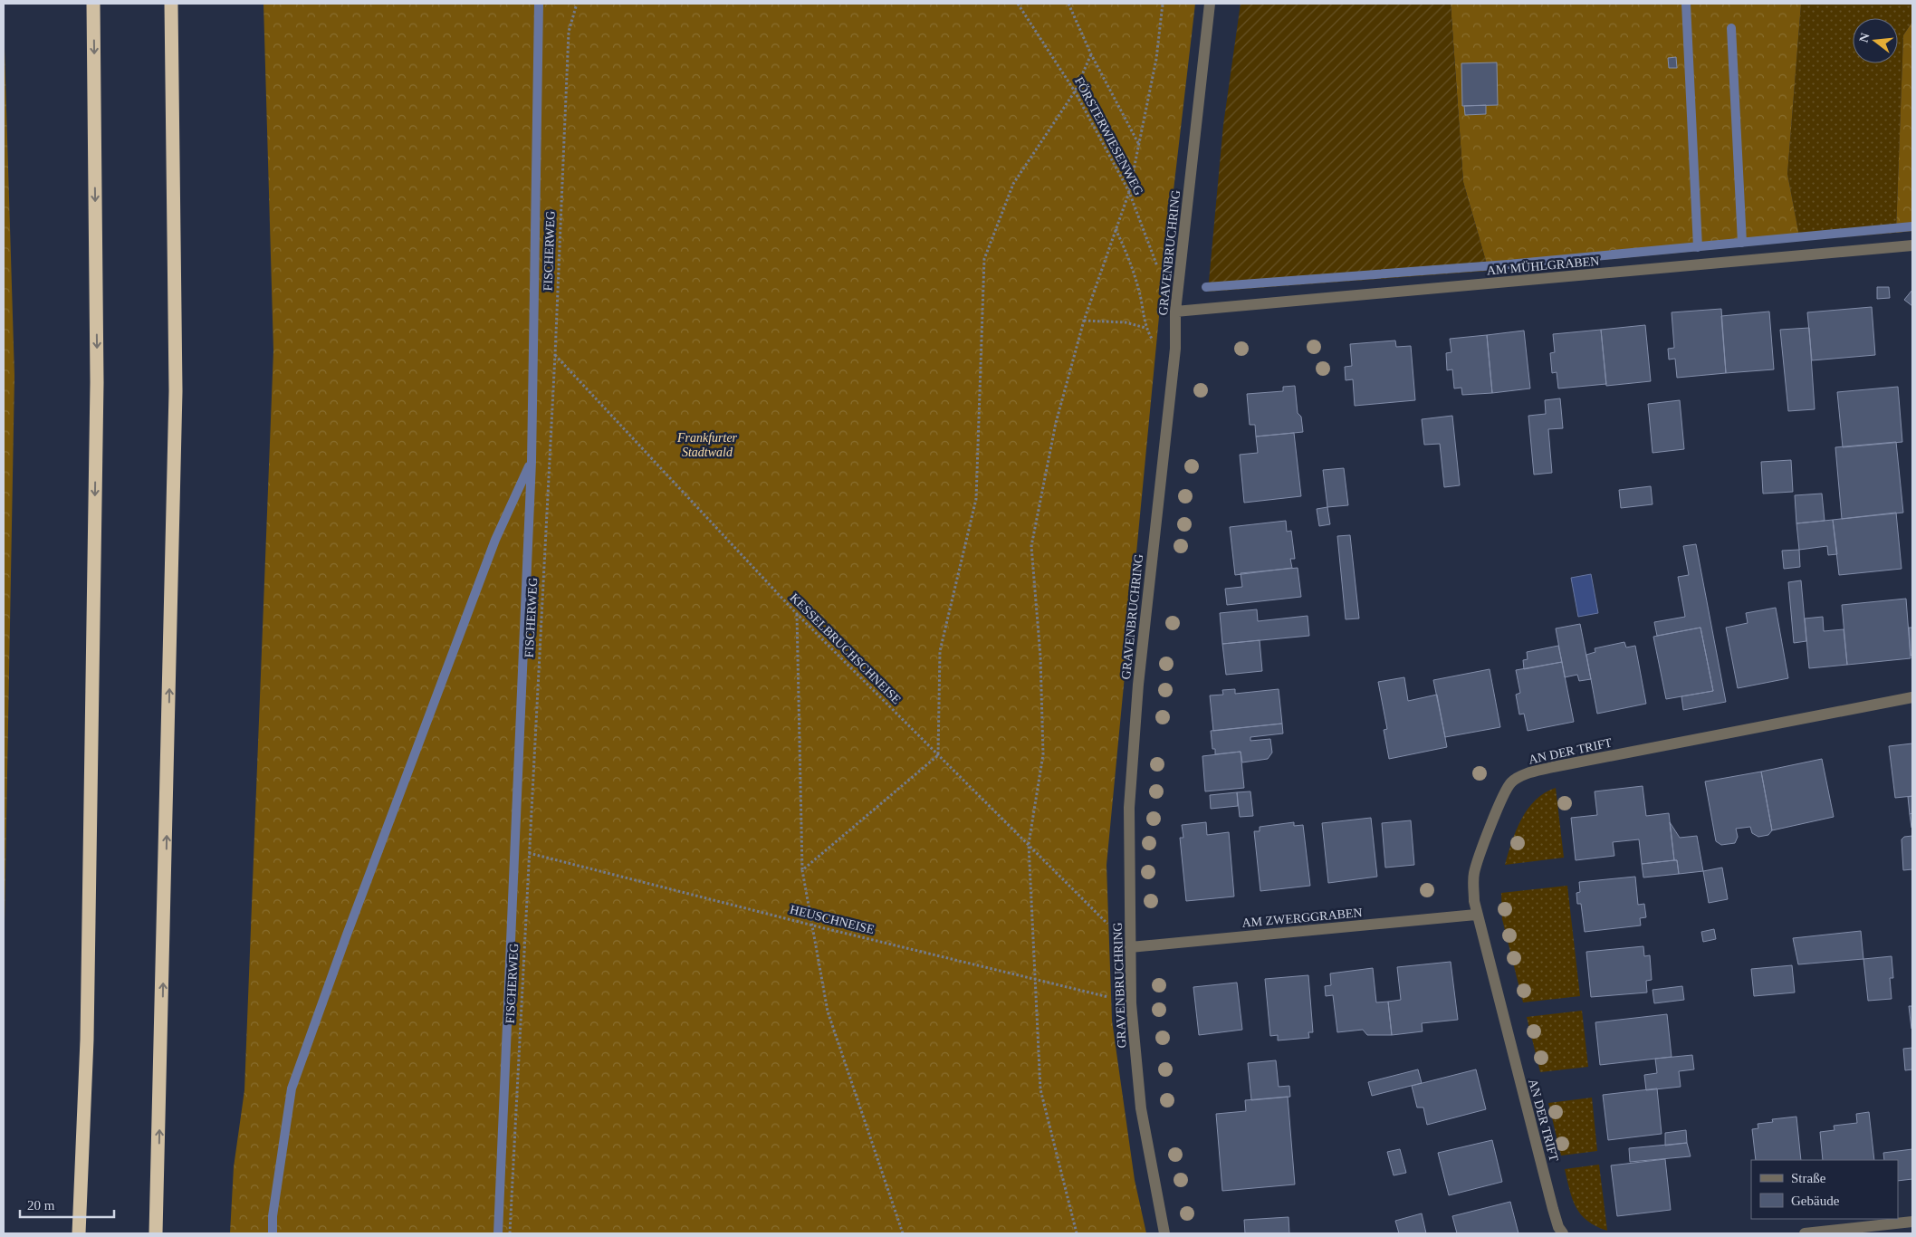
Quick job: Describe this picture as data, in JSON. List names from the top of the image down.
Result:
{
  "streets": {
    "street": [
      "GRAVENBRUCHRING",
      "AM MÜHLGRABEN",
      "AN DER TRIFT",
      "AM ZWERGGRABEN"
    ],
    "path": [
      "FÖRSTERWIESENWEG",
      "FISCHERWEG",
      "KESSELBRUCHSCHNEISE",
      "HEUSCHNEISE"
    ]
  },
  "crossings": [
    ["FISCHERWEG", "KESSELBRUCHSCHNEISE"],
    ["FISCHERWEG", "HEUSCHNEISE"],
    ["GRAVENBRUCHRING", "AM MÜHLGRABEN"],
    ["GRAVENBRUCHRING", "KESSELBRUCHSCHNEISE"],
    ["GRAVENBRUCHRING", "AM ZWERGGRABEN"],
    ["GRAVENBRUCHRING", "HEUSCHNEISE"],
    ["KESSELBRUCHSCHNEISE", "AM ZWERGGRABEN"],
    ["AN DER TRIFT", "AM ZWERGGRABEN"]
  ],
  "parks": ["Frankfurter Stadtwald"],
  "legend": ["Straße", "Gebäude"],
  "scale_bar": "20 m",
  "north": "left"
}
